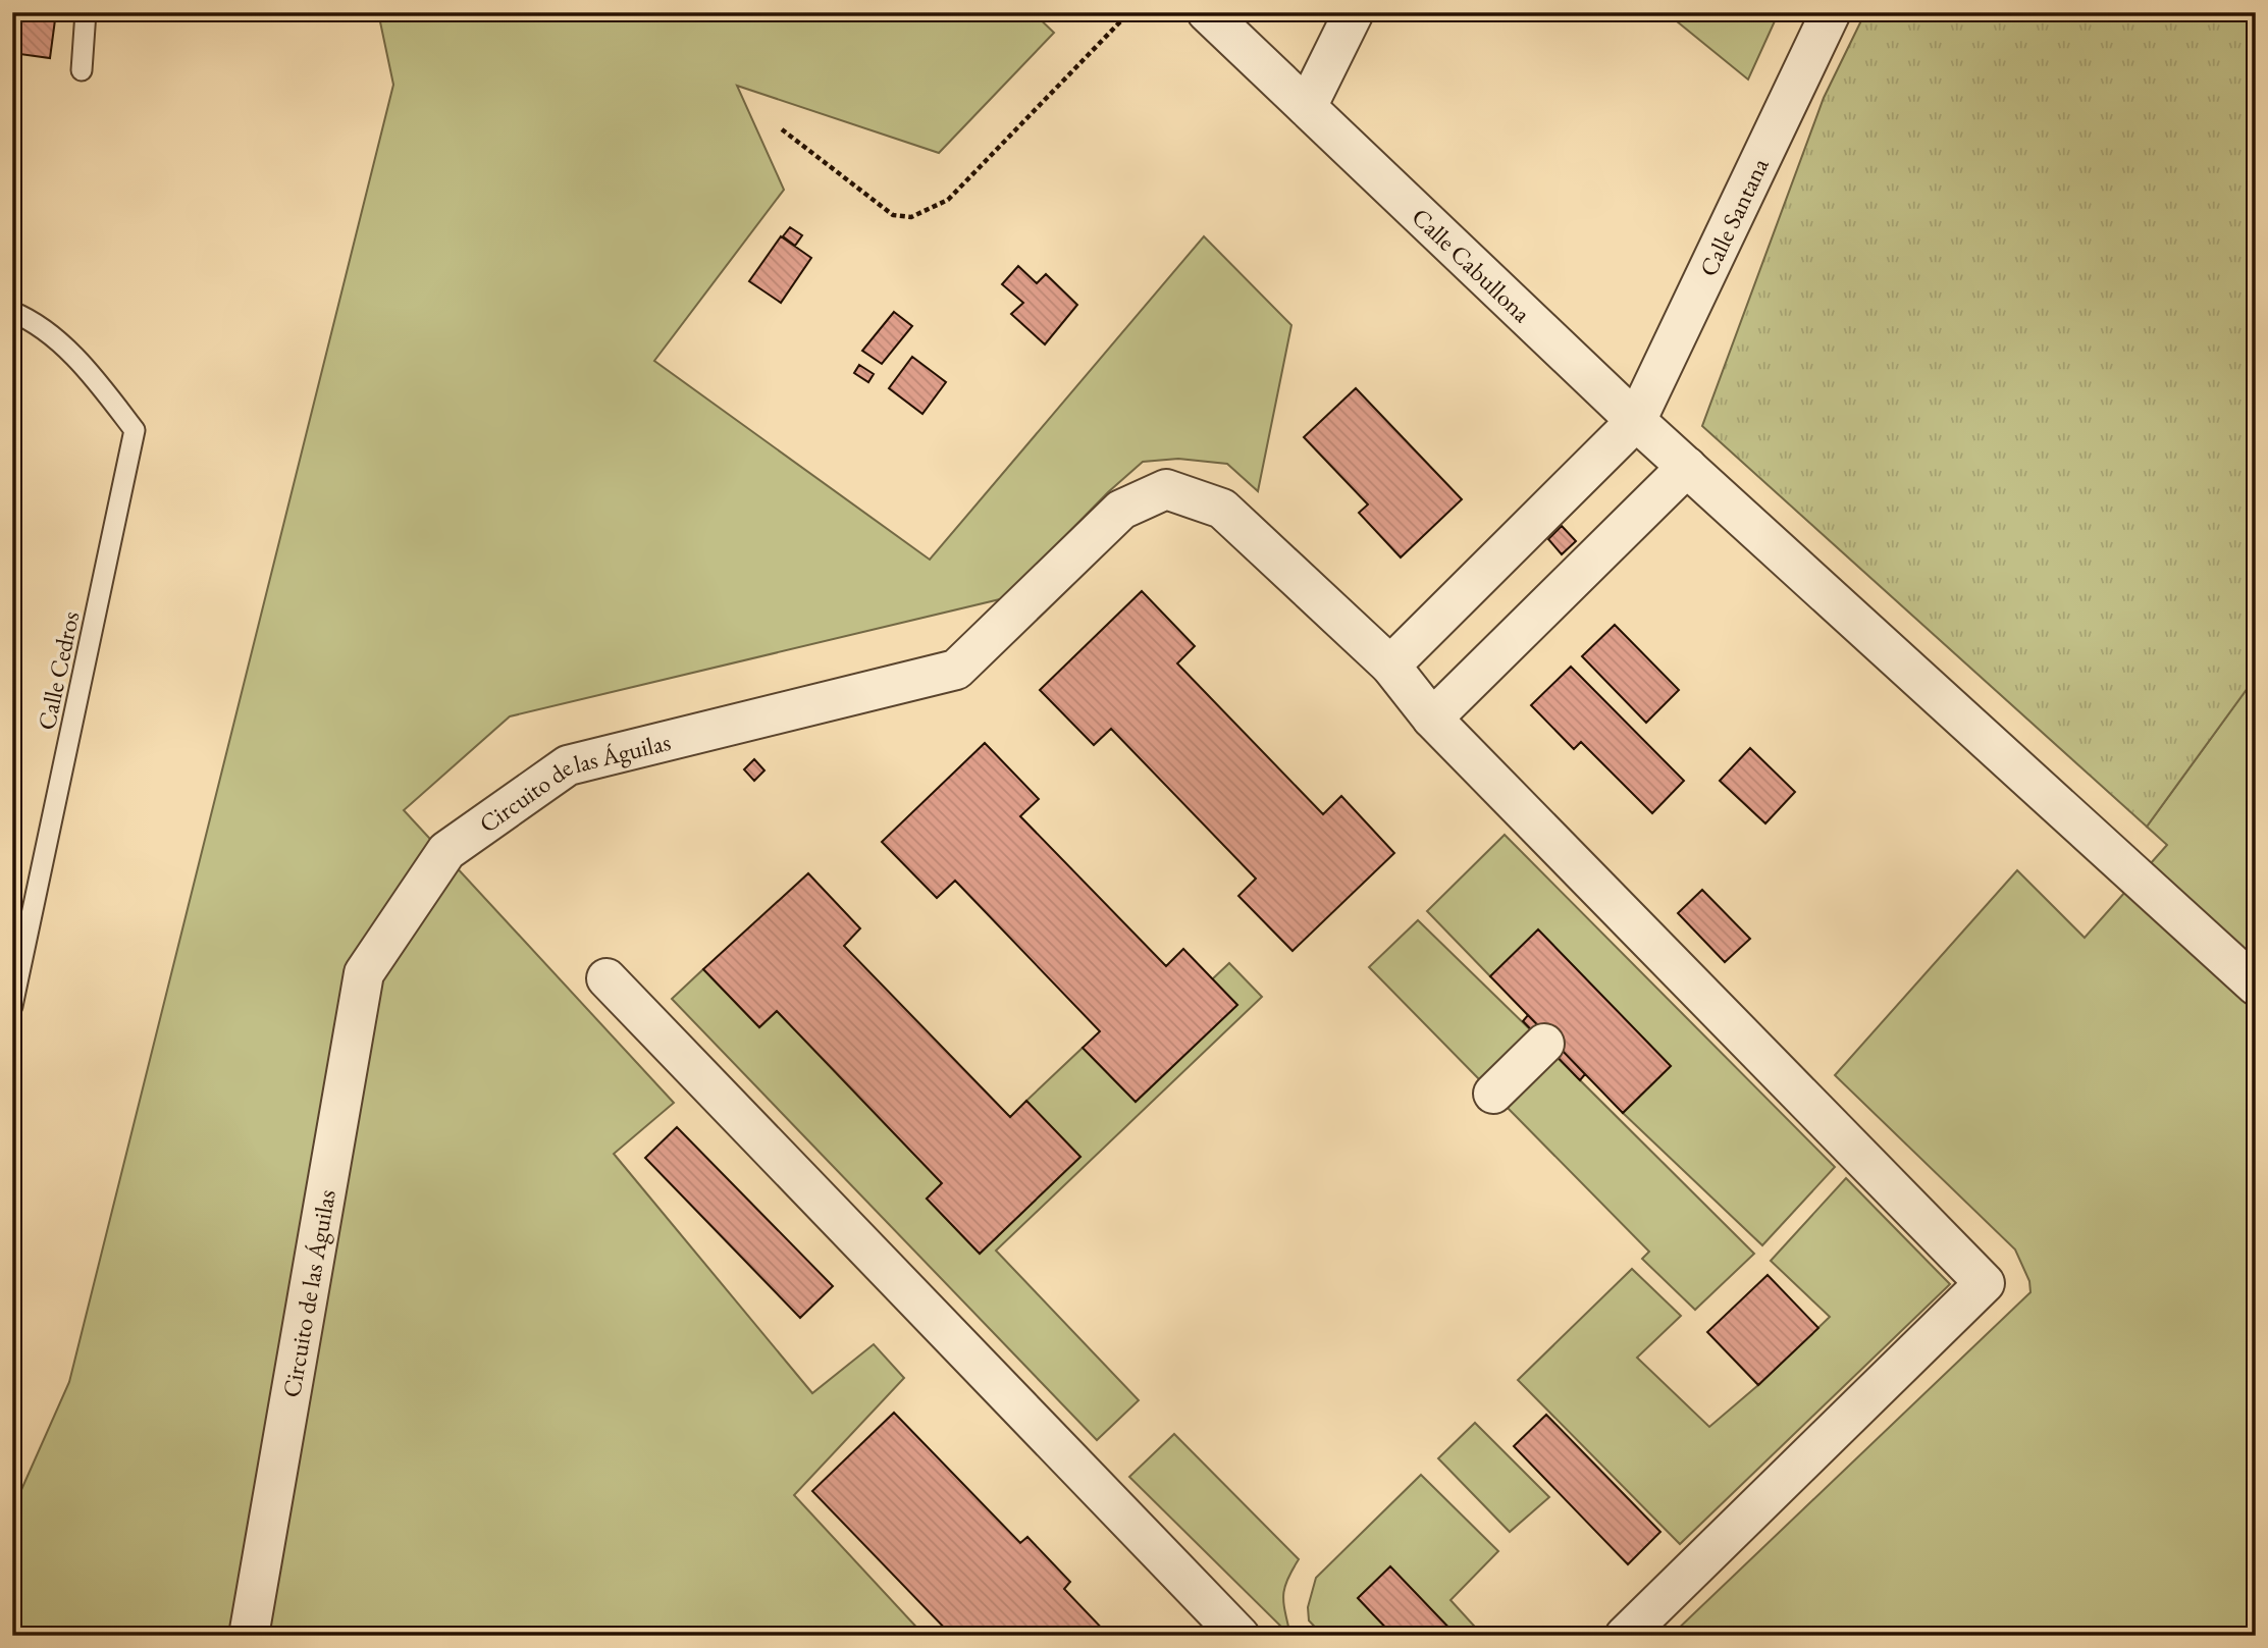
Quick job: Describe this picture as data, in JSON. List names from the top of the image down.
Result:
{
  "streets": {
    "street": ["Calle Santana", "Calle Cabullona", "Circuito de las Águilas"],
    "lane": ["Calle Cedros"]
  },
  "crossings": [
    ["Calle Santana", "Calle Cabullona"],
    ["Calle Santana", "Circuito de las Águilas"]
  ]
}
